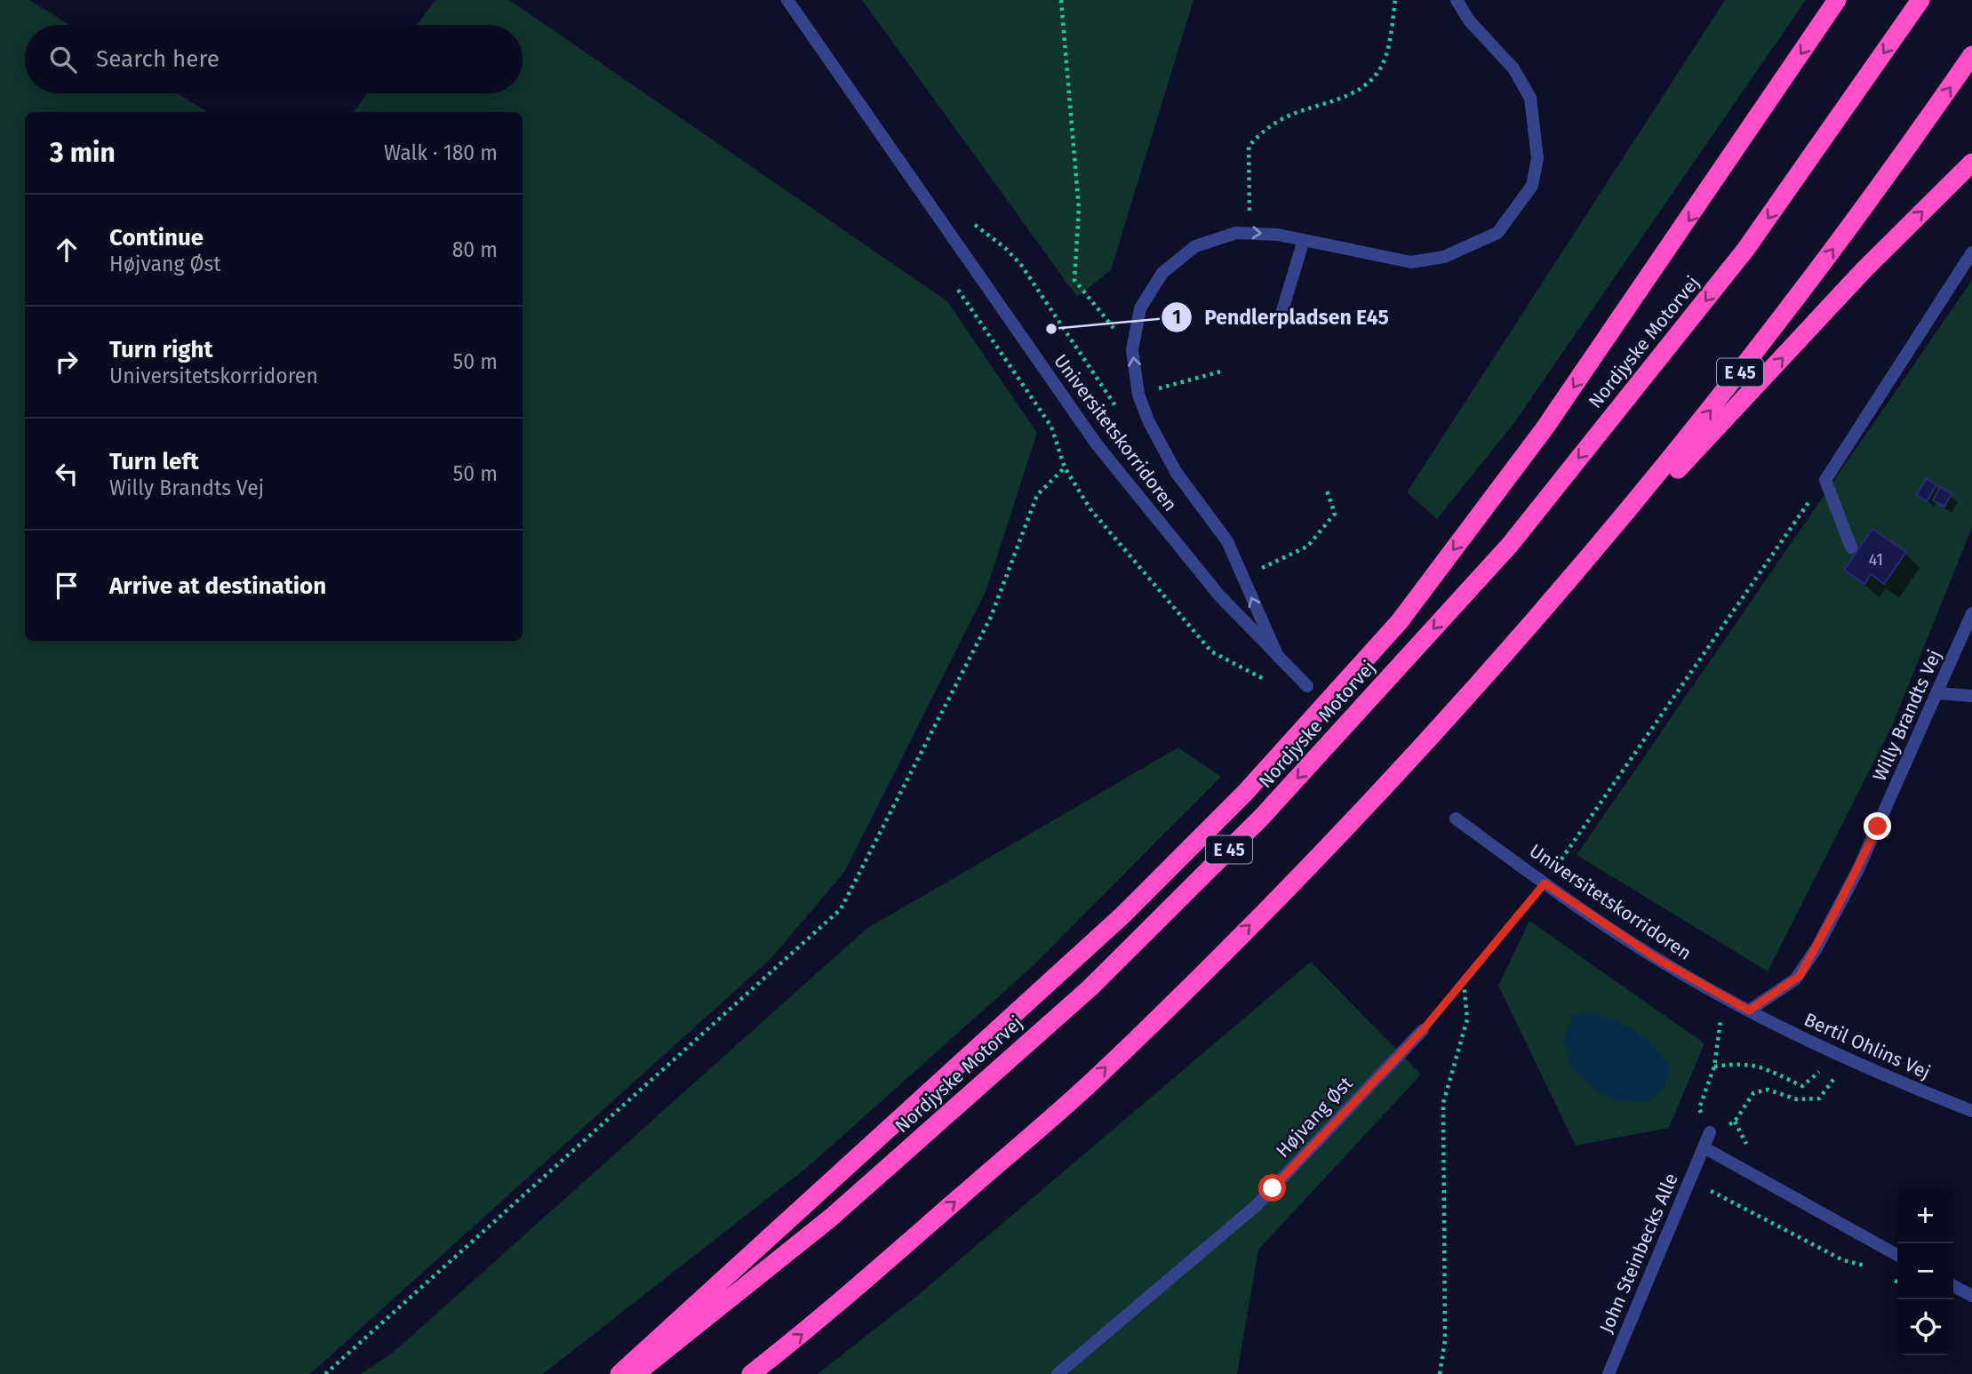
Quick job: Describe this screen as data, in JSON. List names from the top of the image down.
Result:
{
  "streets": {
    "highway": ["Nordjyske Motorvej", "E 45"],
    "street": [
      "Universitetskorridoren",
      "Willy Brandts Vej",
      "Bertil Ohlins Vej",
      "Højvang Øst",
      "John Steinbecks Alle"
    ]
  },
  "crossings": [
    ["Universitetskorridoren", "Willy Brandts Vej"],
    ["Universitetskorridoren", "Bertil Ohlins Vej"],
    ["Willy Brandts Vej", "Bertil Ohlins Vej"]
  ],
  "places": ["Pendlerpladsen E45"],
  "house_numbers": ["41"],
  "page": {
    "search": "Search here",
    "heading": ["3 min", "Walk · 180 m"],
    "list": [
      ["Continue", "Højvang Øst", "80 m"],
      ["Turn right", "Universitetskorridoren", "50 m"],
      ["Turn left", "Willy Brandts Vej", "50 m"],
      "Arrive at destination"
    ],
    "map_buttons": ["+", "−"]
  }
}
